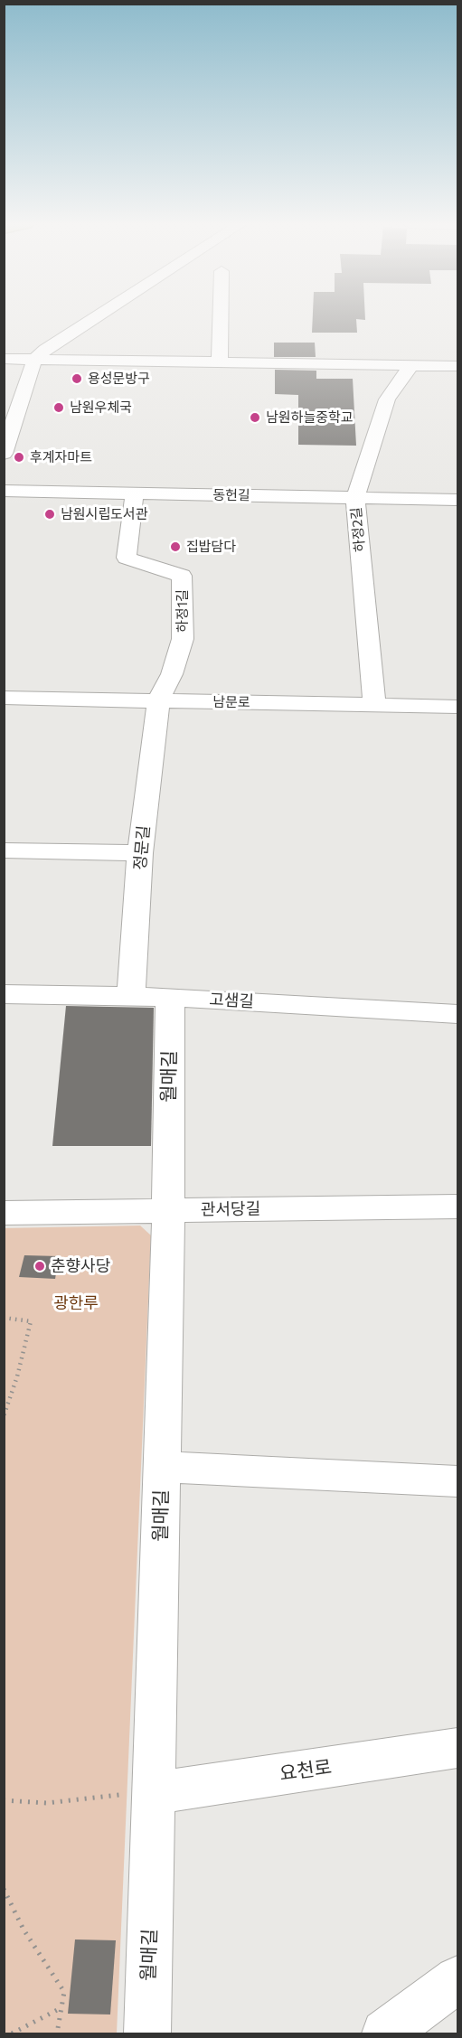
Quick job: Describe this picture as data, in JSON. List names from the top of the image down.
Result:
{
  "streets": {
    "street": [
      "동헌길",
      "하정2길",
      "하정1길",
      "남문로",
      "정문길",
      "고샘길",
      "월매길",
      "관서당길",
      "요천로"
    ]
  },
  "crossings": [
    ["동헌길", "하정2길"],
    ["동헌길", "하정1길"],
    ["하정2길", "남문로"],
    ["하정1길", "남문로"],
    ["하정1길", "정문길"],
    ["남문로", "정문길"],
    ["정문길", "고샘길"],
    ["고샘길", "월매길"],
    ["월매길", "관서당길"],
    ["월매길", "요천로"]
  ],
  "parks": ["광한루"],
  "places": [
    "용성문방구",
    "남원우체국",
    "남원하늘중학교",
    "후계자마트",
    "남원시립도서관",
    "집밥담다",
    "춘향사당"
  ]
}
